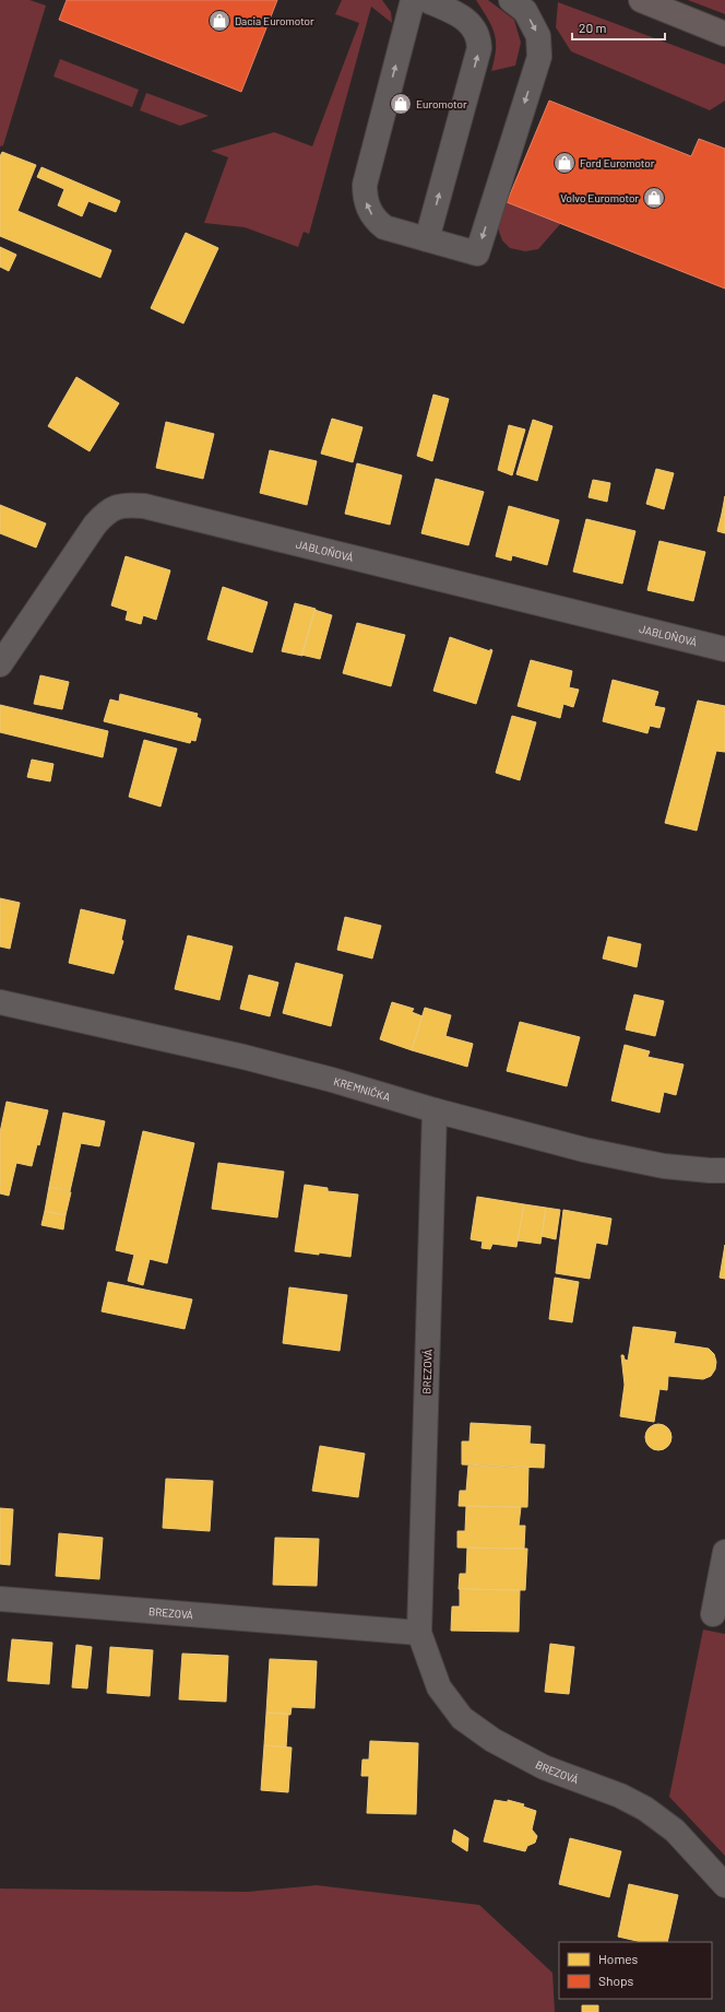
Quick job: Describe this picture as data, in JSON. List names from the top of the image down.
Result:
{
  "streets": {
    "street": ["JABLOŇOVÁ", "KREMNIČKA", "BREZOVÁ"]
  },
  "crossings": [
    ["KREMNIČKA", "BREZOVÁ"]
  ],
  "places": {
    "shop": [
      "Dacia Euromotor",
      "Euromotor",
      "Ford Euromotor",
      "Volvo Euromotor"
    ]
  },
  "legend": ["Homes", "Shops"],
  "scale_bar": "20 m"
}
